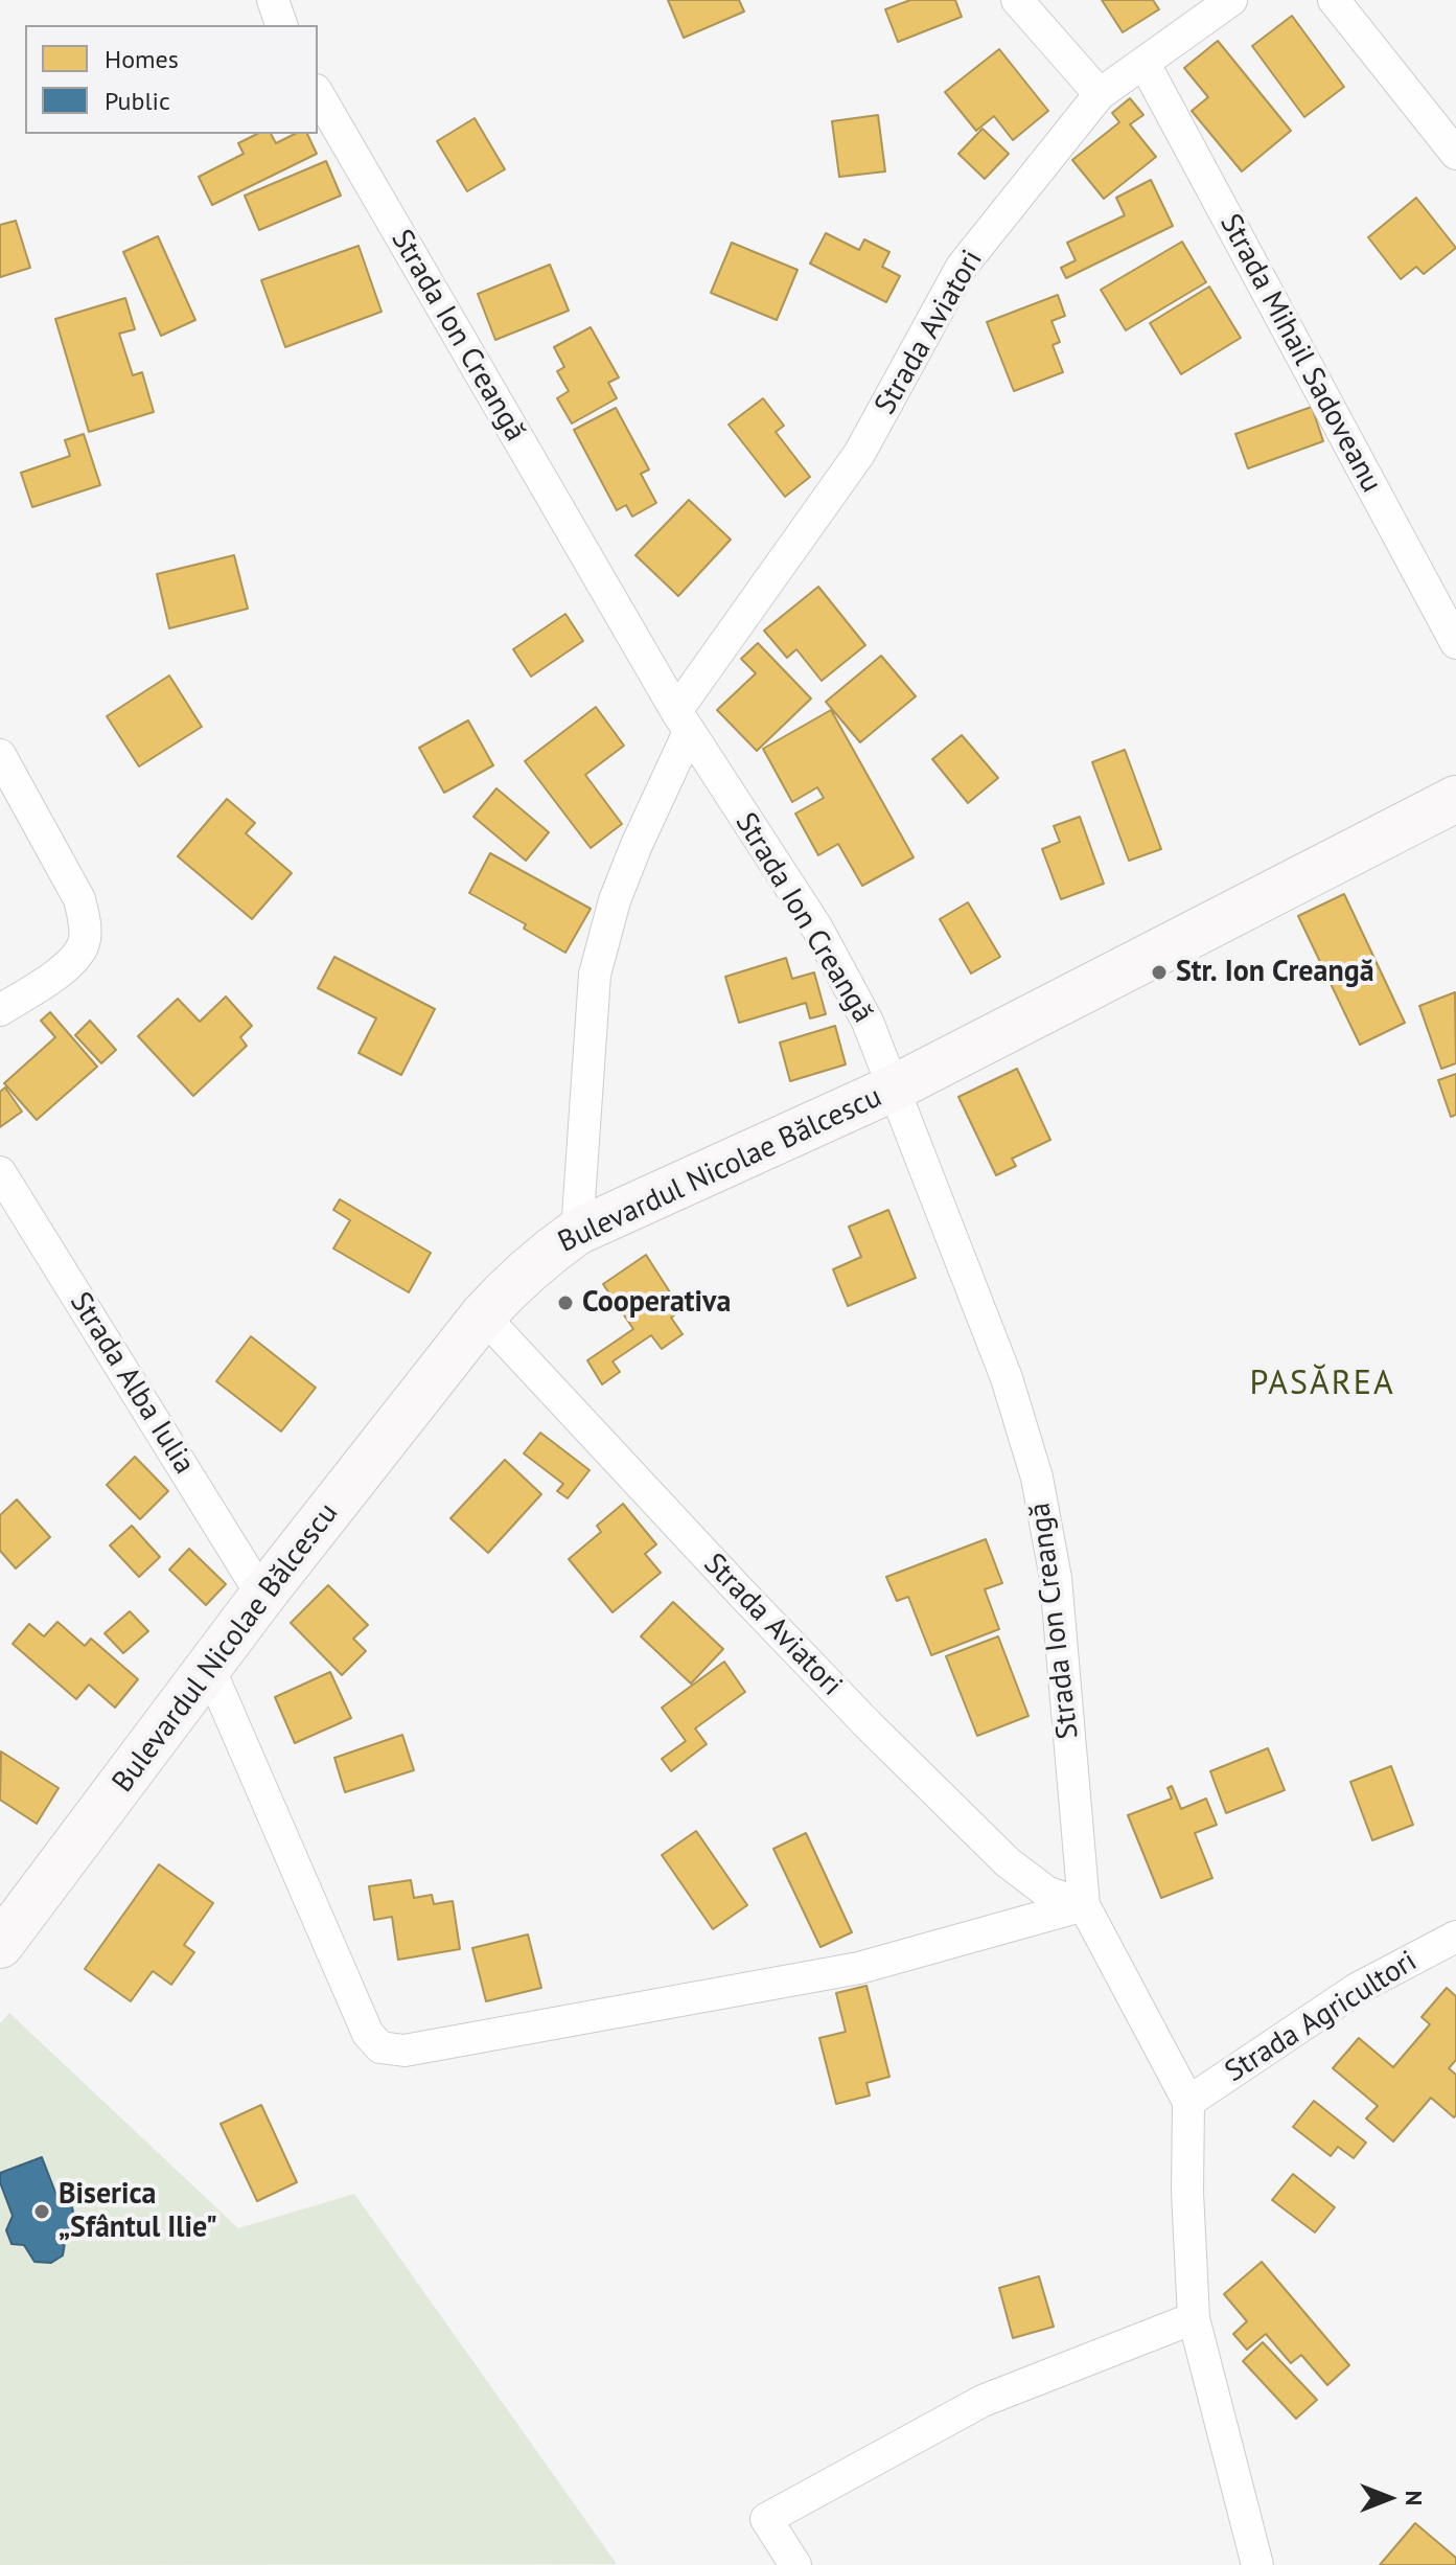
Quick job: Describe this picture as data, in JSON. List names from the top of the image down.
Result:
{
  "streets": {
    "main road": ["Bulevardul Nicolae Bălcescu"],
    "street": [
      "Strada Aviatori",
      "Strada Ion Creangă",
      "Strada Mihail Sadoveanu",
      "Strada Alba Iulia",
      "Strada Agricultori"
    ]
  },
  "crossings": [
    ["Strada Aviatori", "Strada Ion Creangă"],
    ["Strada Aviatori", "Strada Mihail Sadoveanu"],
    ["Strada Aviatori", "Bulevardul Nicolae Bălcescu"],
    ["Strada Ion Creangă", "Bulevardul Nicolae Bălcescu"],
    ["Strada Ion Creangă", "Strada Agricultori"],
    ["Bulevardul Nicolae Bălcescu", "Strada Alba Iulia"]
  ],
  "districts": ["PASĂREA"],
  "places": ["Str. Ion Creangă", "Cooperativa", "Biserica „Sfântul Ilie\""],
  "legend": ["Homes", "Public"],
  "north": "right"
}
